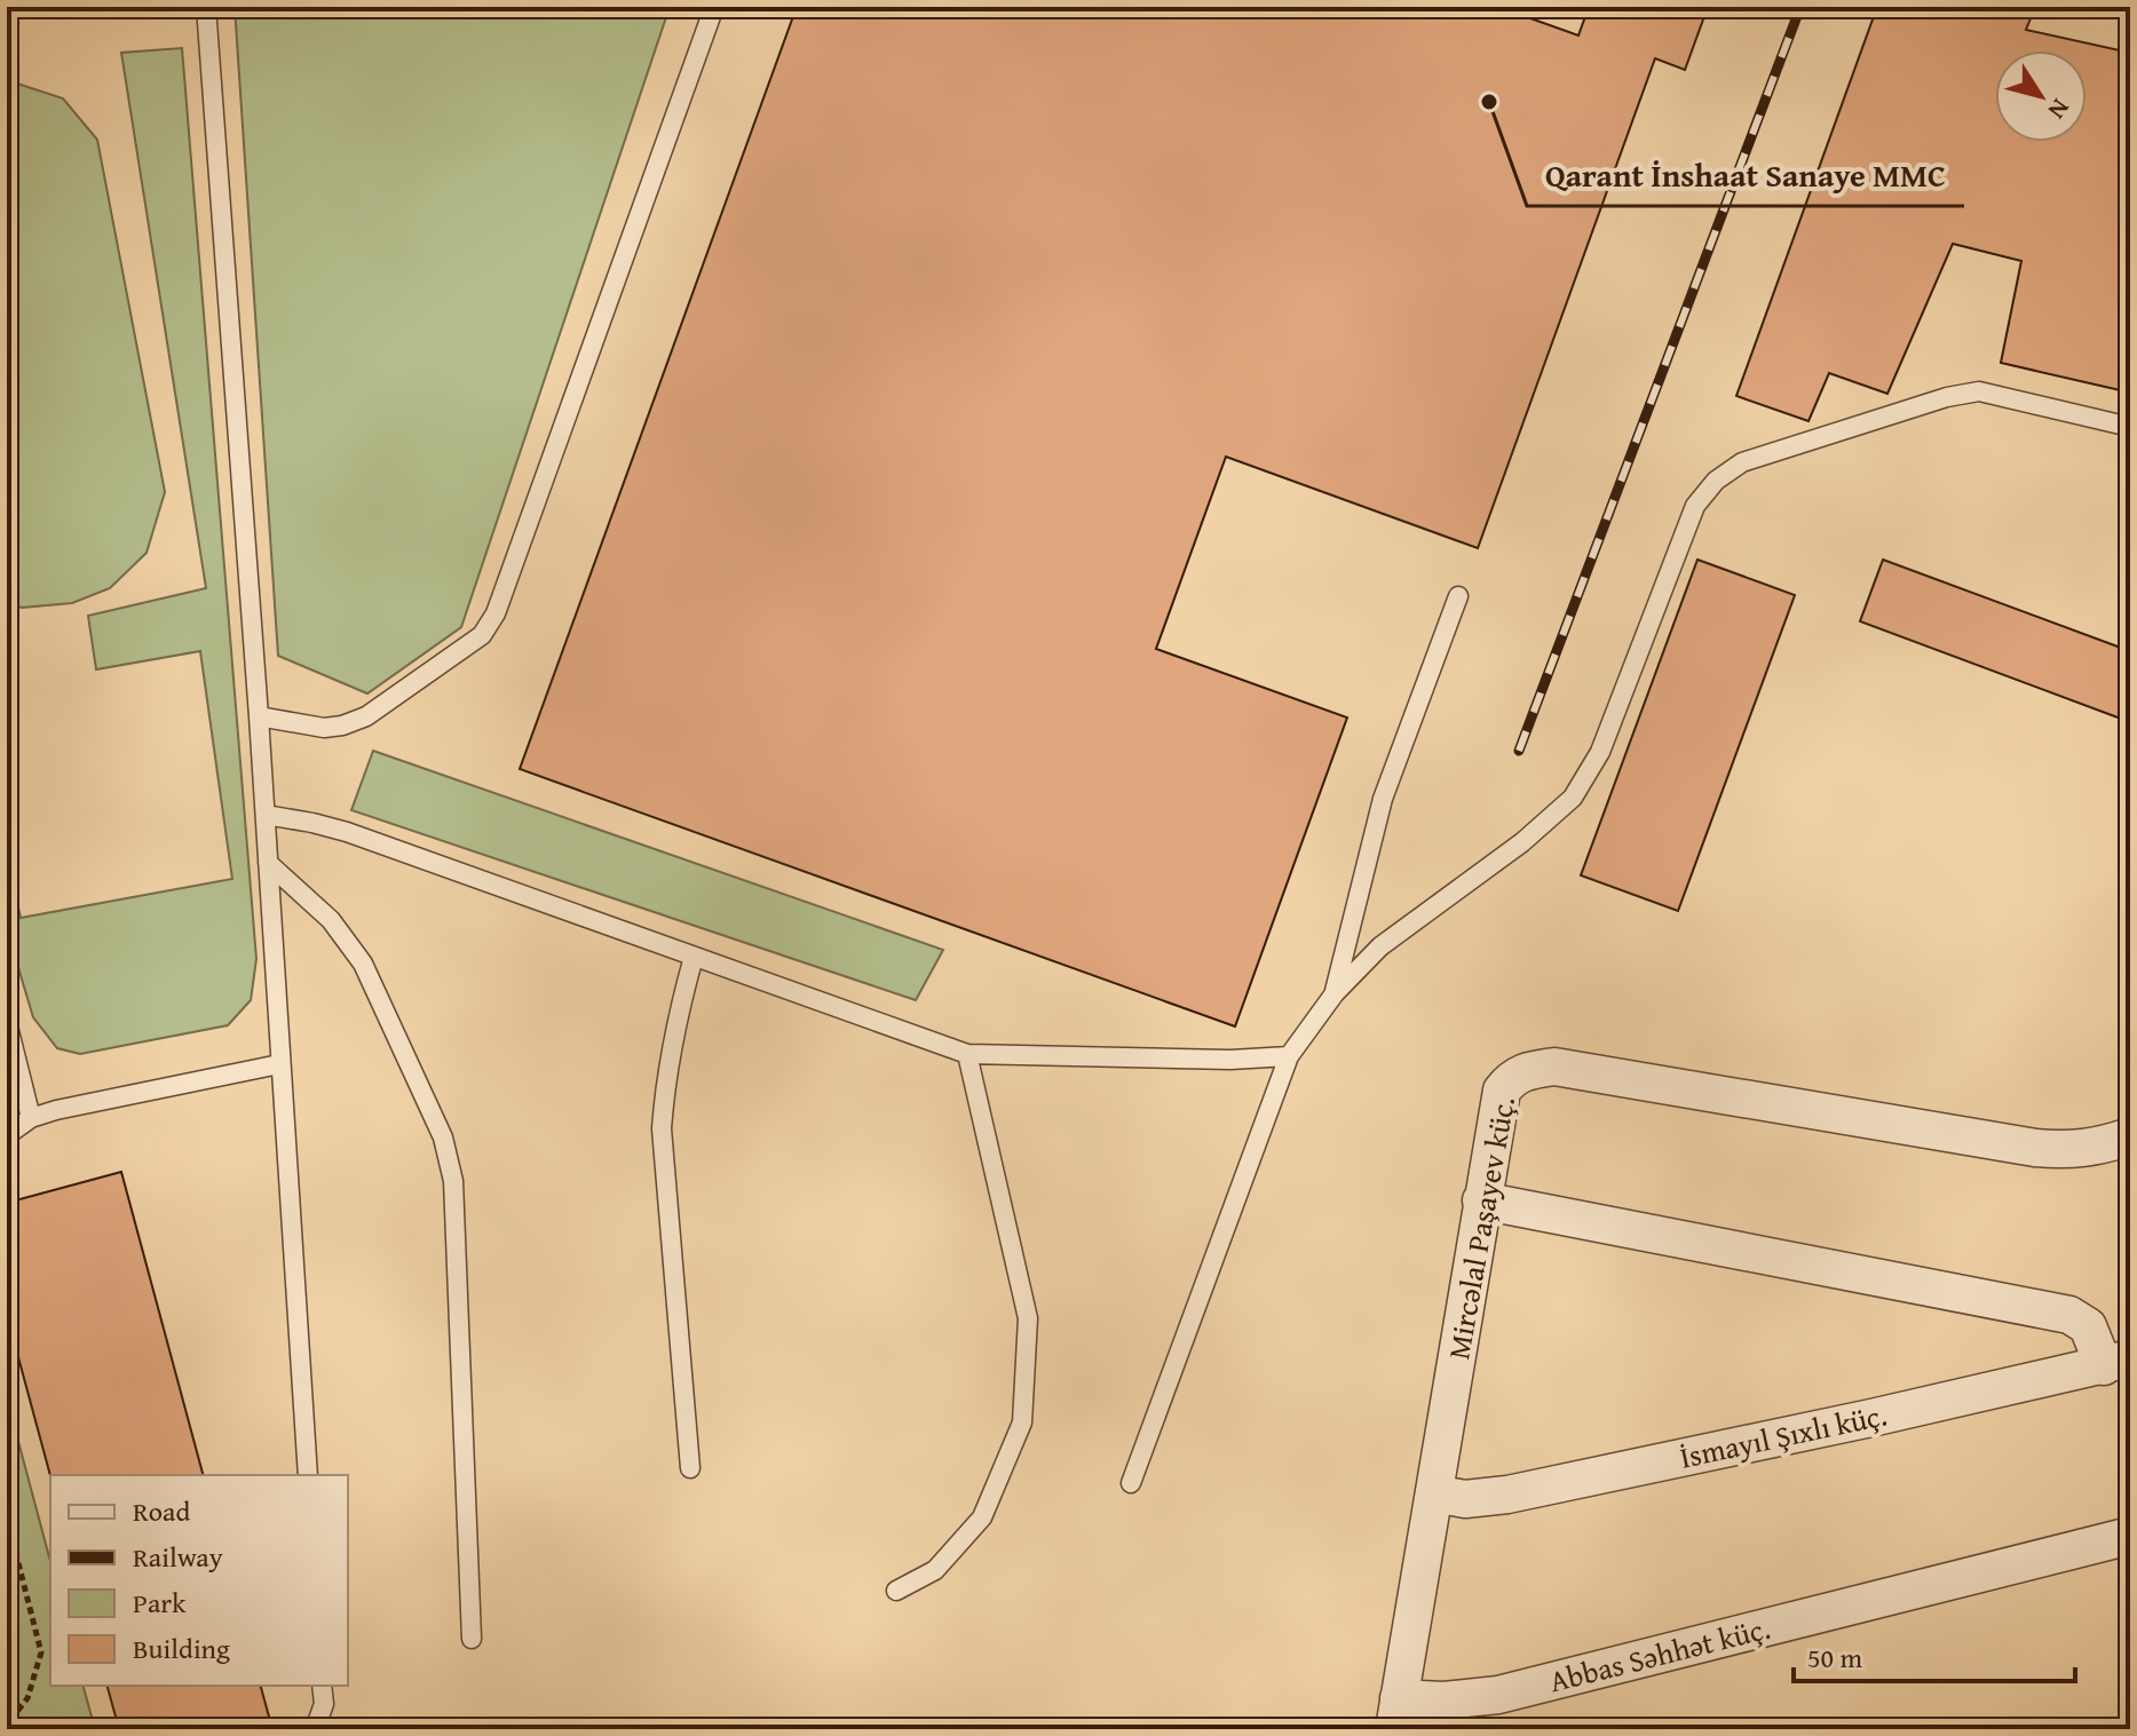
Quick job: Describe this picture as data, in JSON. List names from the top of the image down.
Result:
{
  "streets": {
    "street": ["Mircəlal Paşayev küç.", "İsmayıl Şıxlı küç.", "Abbas Səhhət küç."]
  },
  "crossings": [
    ["Mircəlal Paşayev küç.", "İsmayıl Şıxlı küç."],
    ["Mircəlal Paşayev küç.", "Abbas Səhhət küç."]
  ],
  "places": ["Qarant İnshaat Sanaye MMC"],
  "legend": [
    "Road",
    "Railway",
    "Park",
    "Building"
  ],
  "scale_bar": "50 m",
  "north": "bottom right"
}
